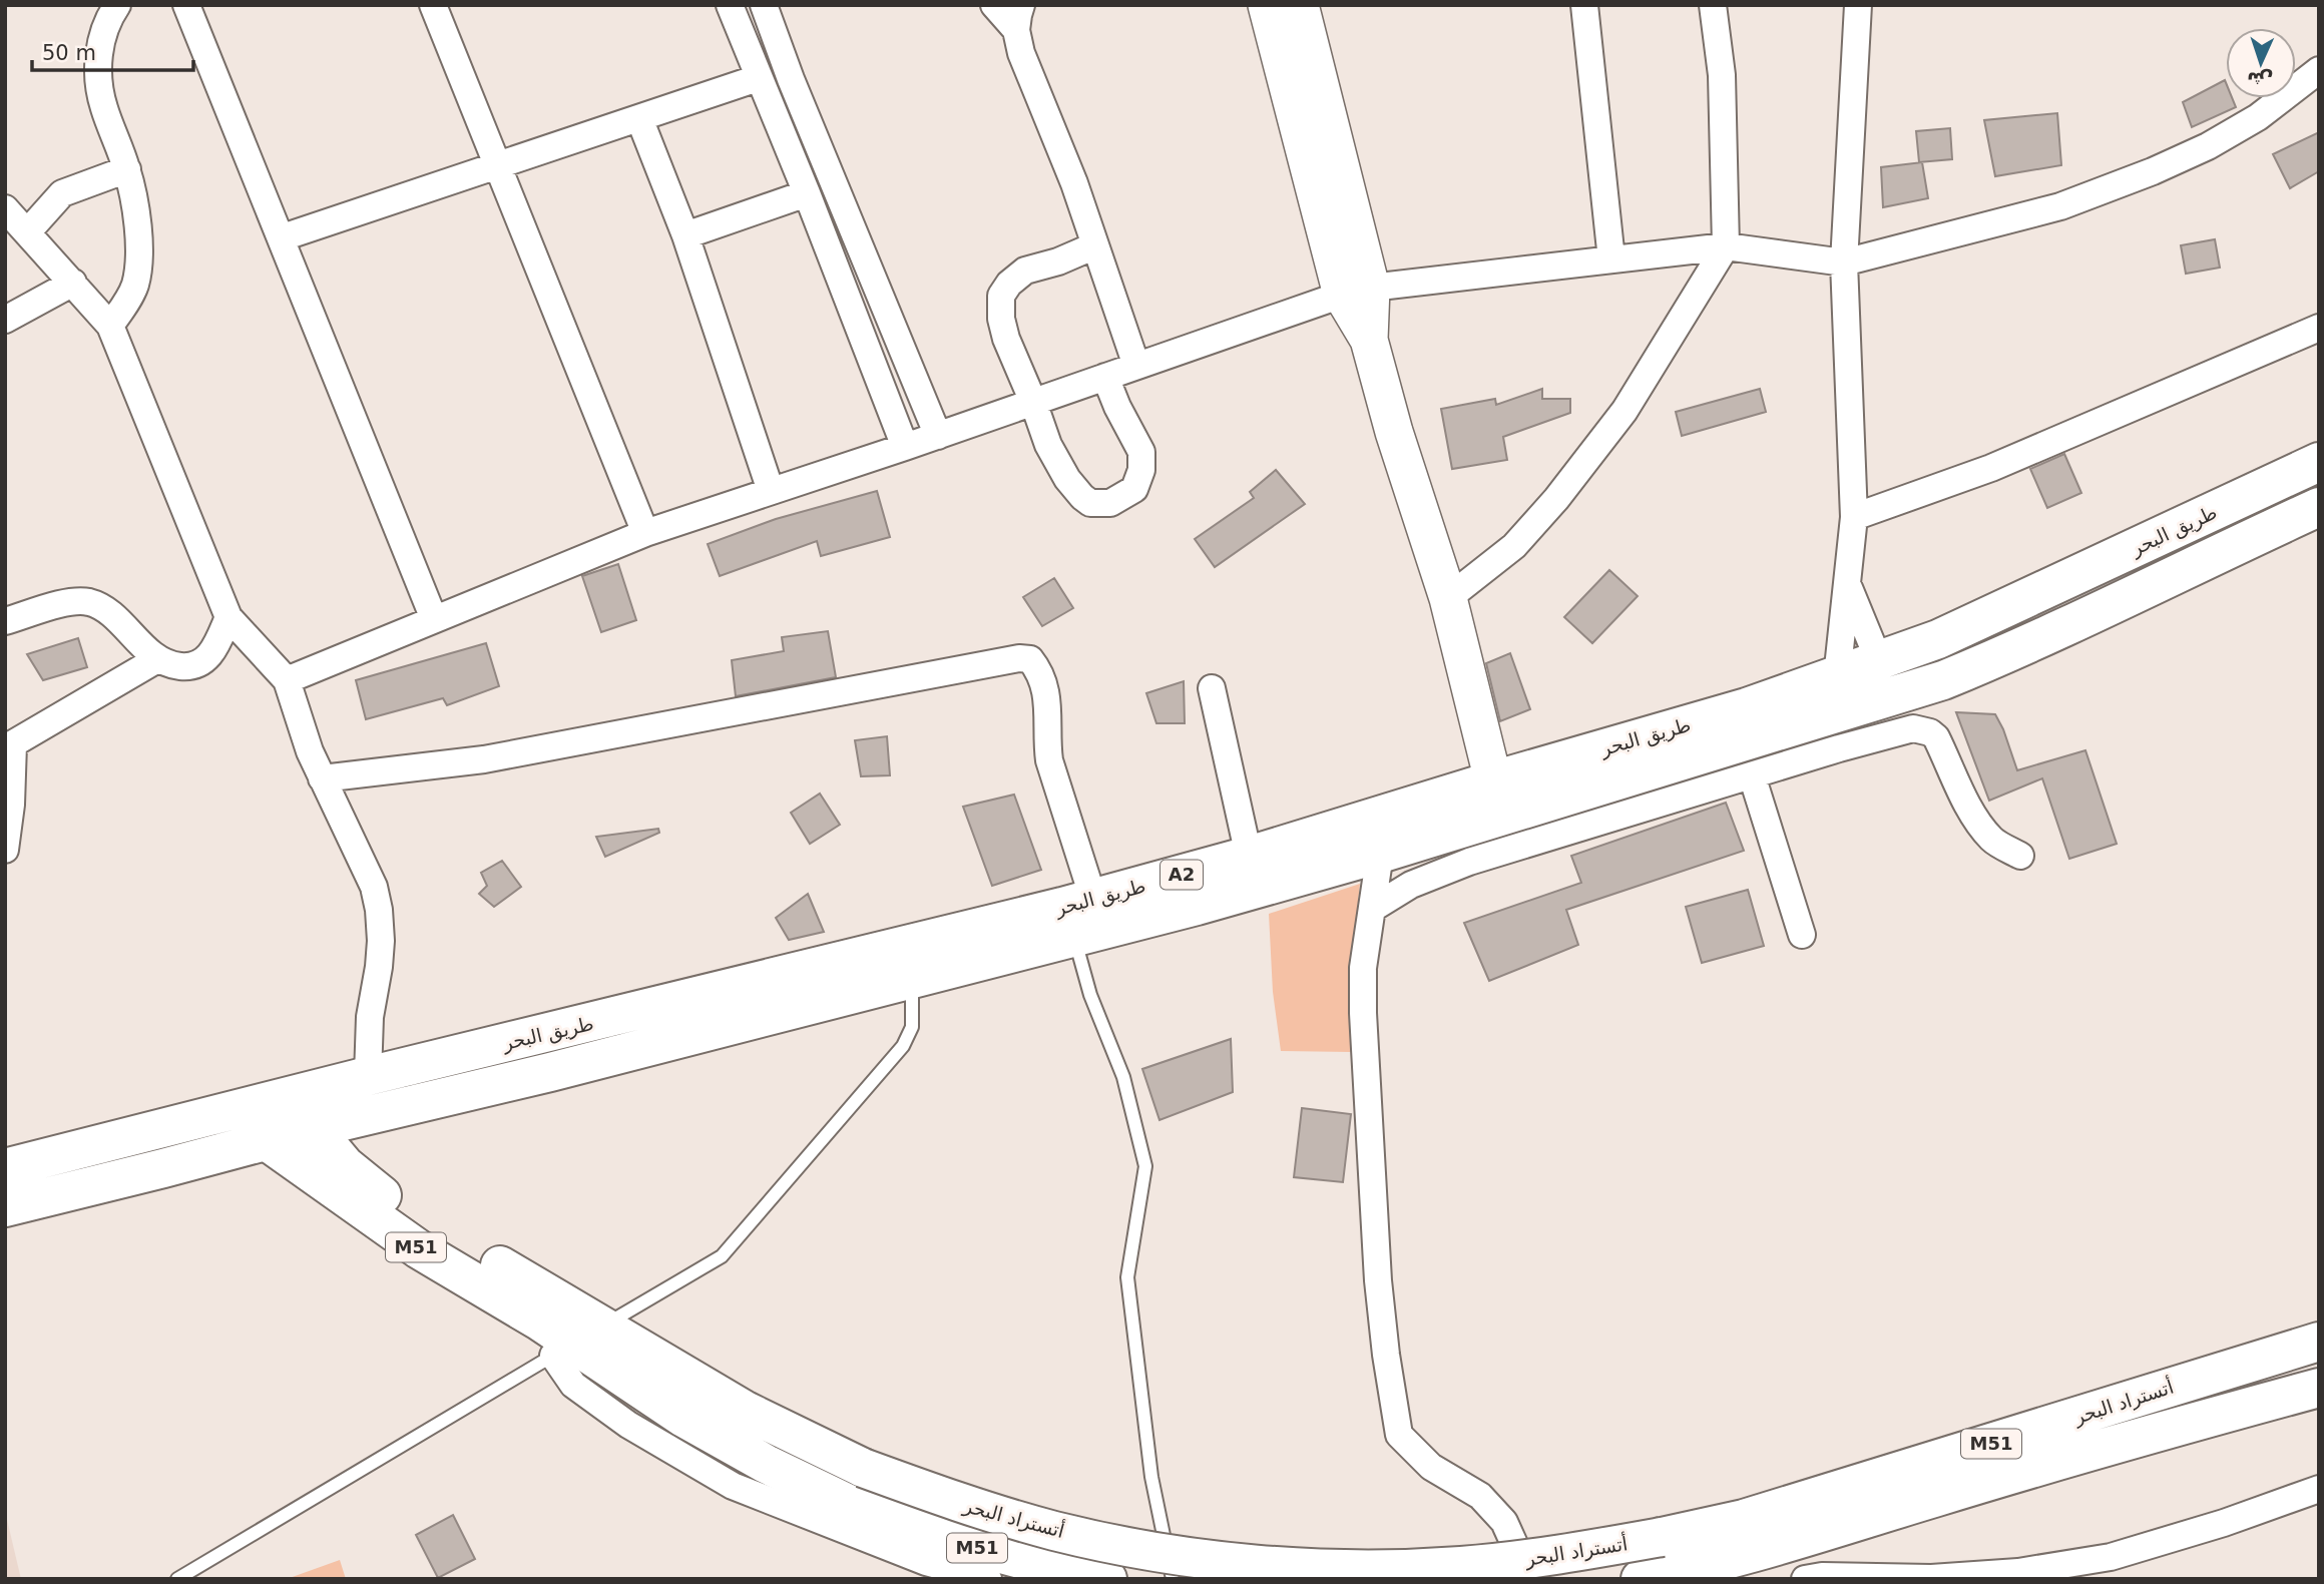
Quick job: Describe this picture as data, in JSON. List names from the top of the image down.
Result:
{
  "streets": {
    "highway": [
      "طريق البحر",
      "A2",
      "M51",
      "أتستراد البحر"
    ]
  },
  "crossings": [
    ["طريق البحر", "M51"],
    ["M51", "أتستراد البحر"]
  ],
  "scale_bar": "50 m",
  "north": "bottom"
}
